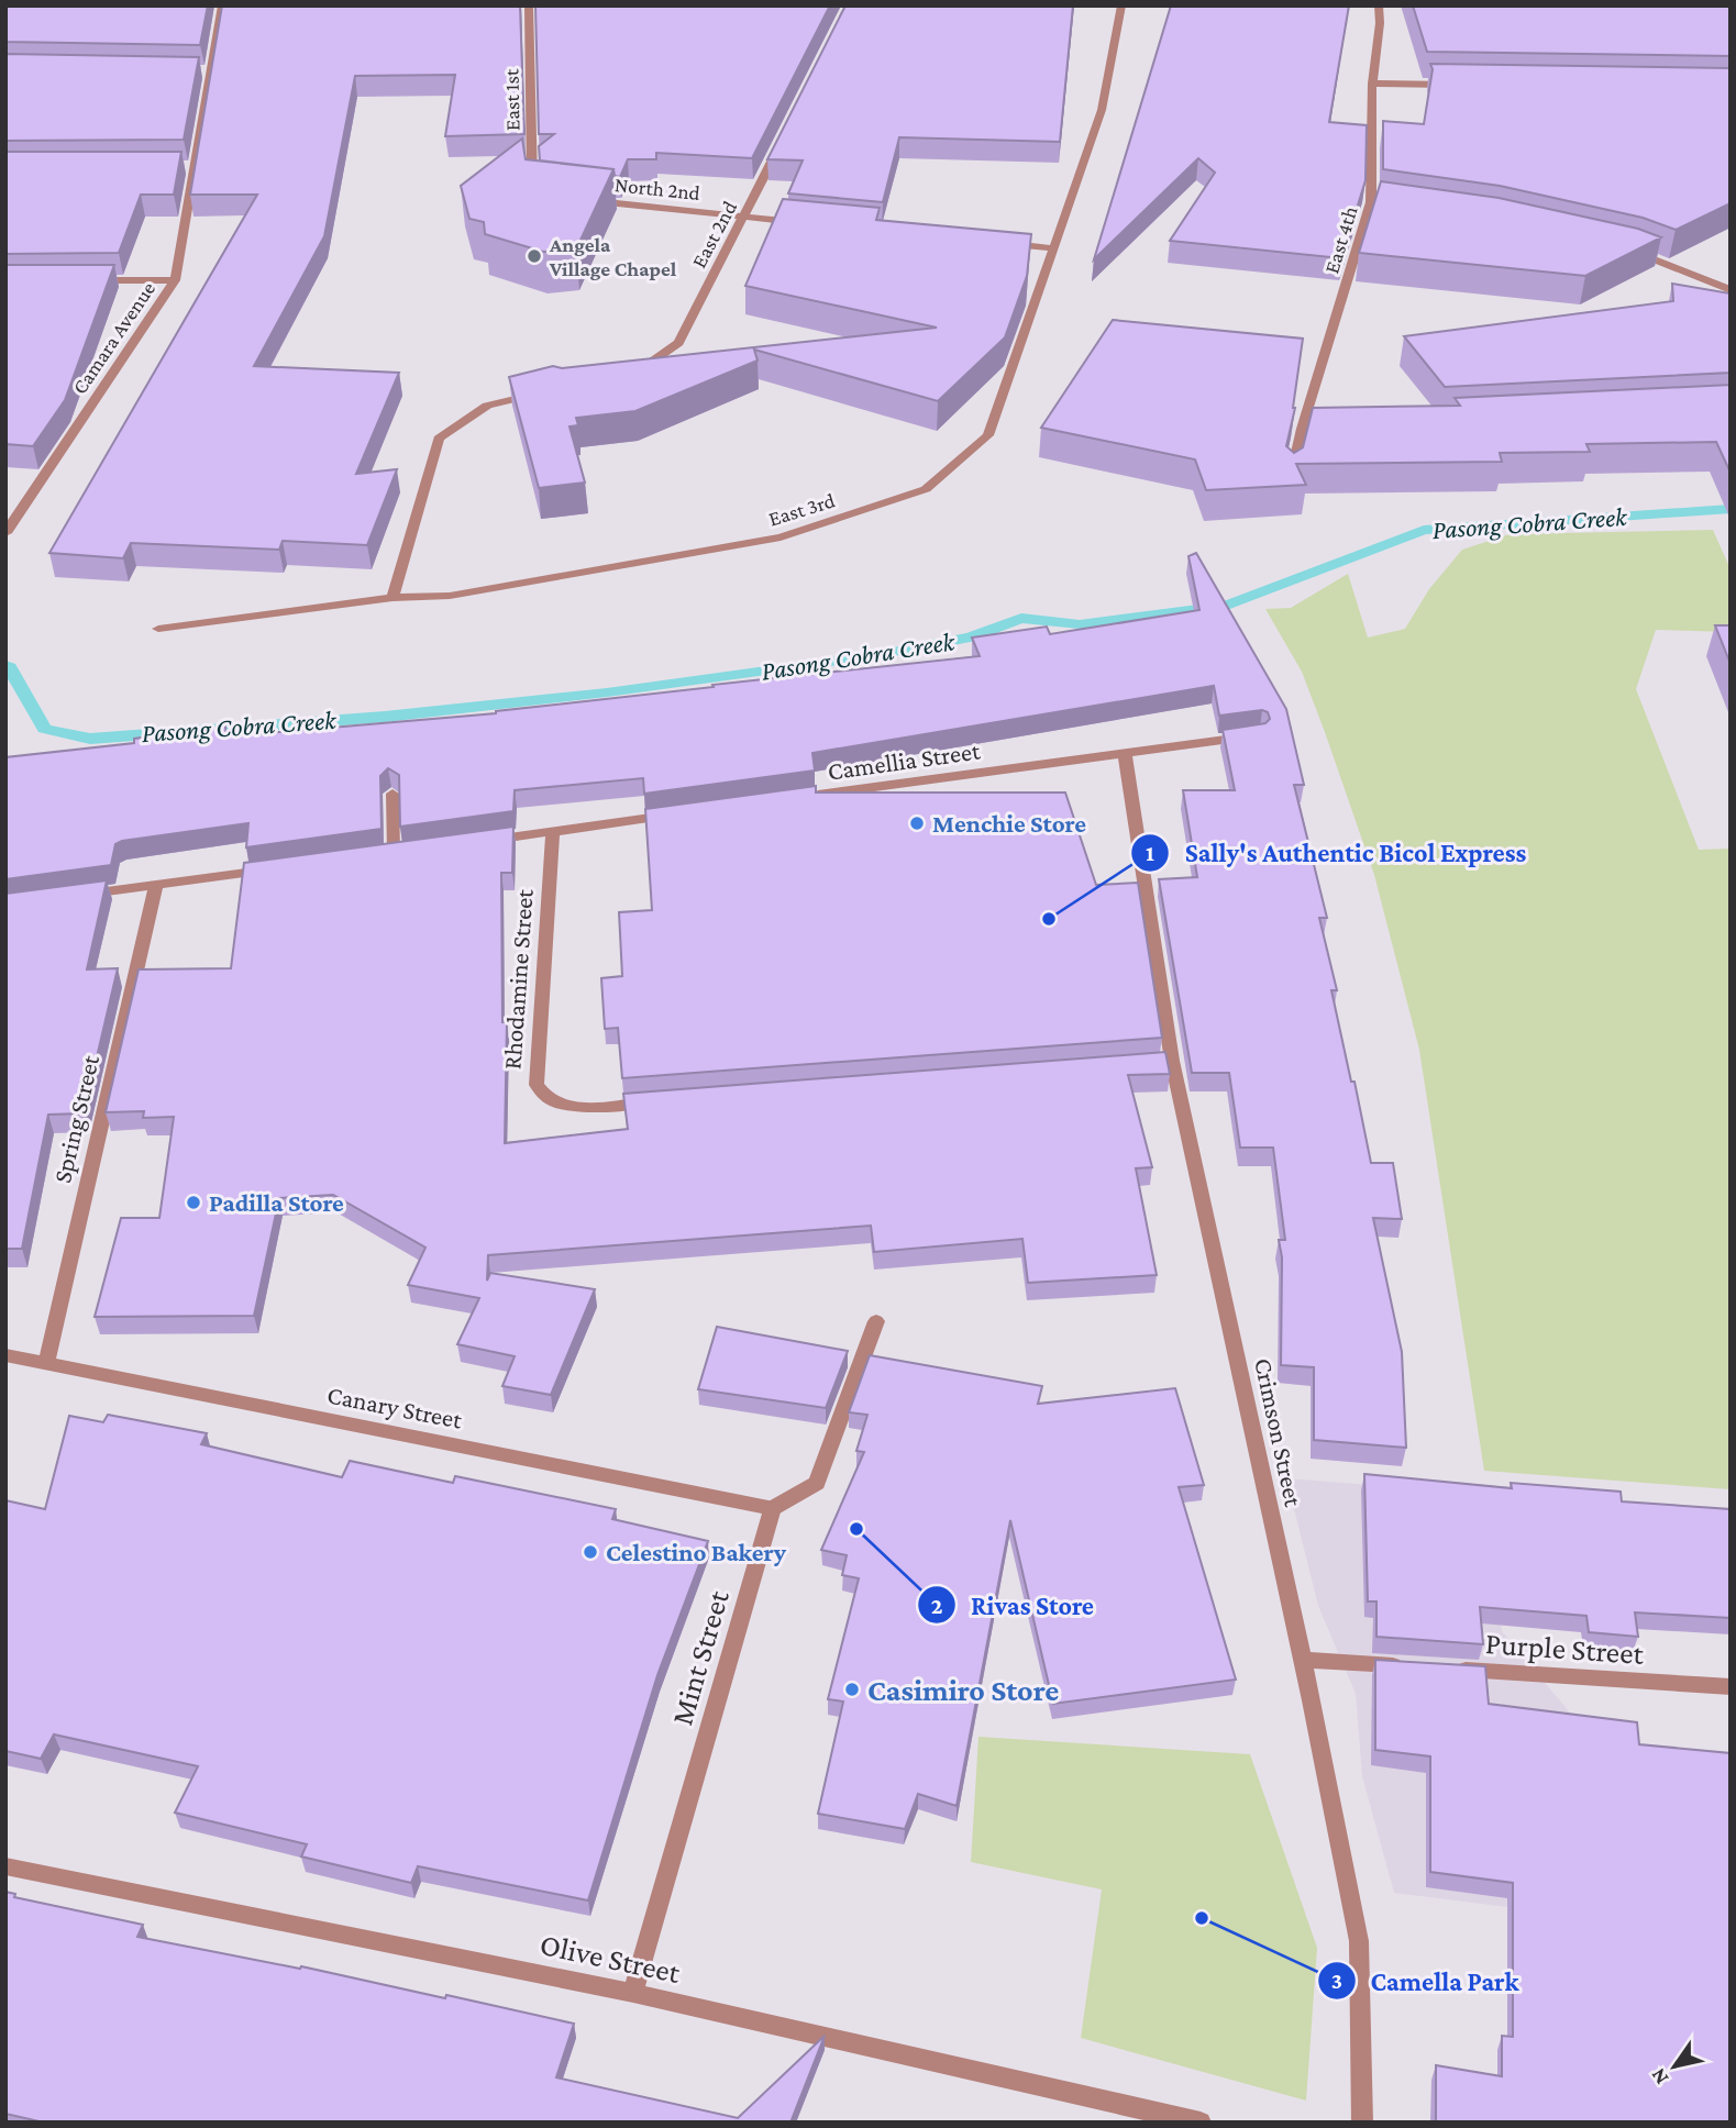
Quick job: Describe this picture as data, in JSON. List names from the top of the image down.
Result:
{
  "streets": {
    "street": [
      "East 1st",
      "North 2nd",
      "East 2nd",
      "East 4th",
      "Camara Avenue",
      "East 3rd",
      "Camellia Street",
      "Rhodamine Street",
      "Spring Street",
      "Canary Street",
      "Crimson Street",
      "Purple Street",
      "Mint Street",
      "Olive Street"
    ]
  },
  "crossings": [
    ["North 2nd", "East 2nd"],
    ["Camellia Street", "Crimson Street"],
    ["Spring Street", "Canary Street"],
    ["Canary Street", "Mint Street"],
    ["Mint Street", "Olive Street"]
  ],
  "water": ["Pasong Cobra Creek"],
  "places": [
    "Angela Village Chapel",
    "Menchie Store",
    "Sally's Authentic Bicol Express",
    "Padilla Store",
    "Rivas Store",
    "Celestino Bakery",
    "Casimiro Store",
    "Camella Park"
  ],
  "north": "bottom left"
}
